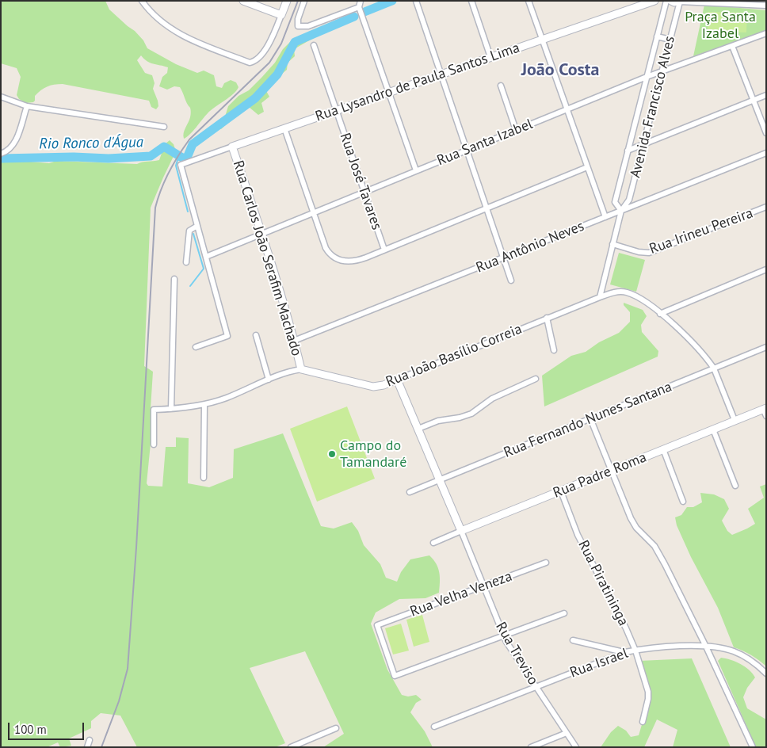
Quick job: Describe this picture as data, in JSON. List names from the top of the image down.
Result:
{
  "streets": {
    "street": [
      "Rua Lysandro de Paula Santos Lima",
      "Avenida Francisco Alves",
      "Rua Santa Izabel",
      "Rua José Tavares",
      "Rua Irineu Pereira",
      "Rua Antônio Neves",
      "Rua Carlos João Serafim Machado",
      "Rua João Basílio Correia",
      "Rua Fernando Nunes Santana",
      "Rua Padre Roma",
      "Rua Piratininga",
      "Rua Velha Veneza",
      "Rua Treviso",
      "Rua Israel"
    ]
  },
  "crossings": [
    ["Rua Lysandro de Paula Santos Lima", "Rua José Tavares"],
    ["Rua Lysandro de Paula Santos Lima", "Rua Carlos João Serafim Machado"],
    ["Avenida Francisco Alves", "Rua Santa Izabel"],
    ["Avenida Francisco Alves", "Rua Irineu Pereira"],
    ["Avenida Francisco Alves", "Rua Antônio Neves"],
    ["Avenida Francisco Alves", "Rua João Basílio Correia"],
    ["Rua Santa Izabel", "Rua José Tavares"],
    ["Rua Santa Izabel", "Rua Carlos João Serafim Machado"],
    ["Rua Antônio Neves", "Rua Carlos João Serafim Machado"],
    ["Rua Carlos João Serafim Machado", "Rua João Basílio Correia"],
    ["Rua João Basílio Correia", "Rua Fernando Nunes Santana"],
    ["Rua João Basílio Correia", "Rua Padre Roma"],
    ["Rua Padre Roma", "Rua Piratininga"],
    ["Rua Padre Roma", "Rua Treviso"],
    ["Rua Piratininga", "Rua Israel"],
    ["Rua Velha Veneza", "Rua Treviso"],
    ["Rua Treviso", "Rua Israel"]
  ],
  "districts": ["João Costa"],
  "water": ["Rio Ronco d'Água"],
  "parks": ["Praça Santa Izabel"],
  "places": ["Campo do Tamandaré"],
  "scale_bar": "100 m"
}
